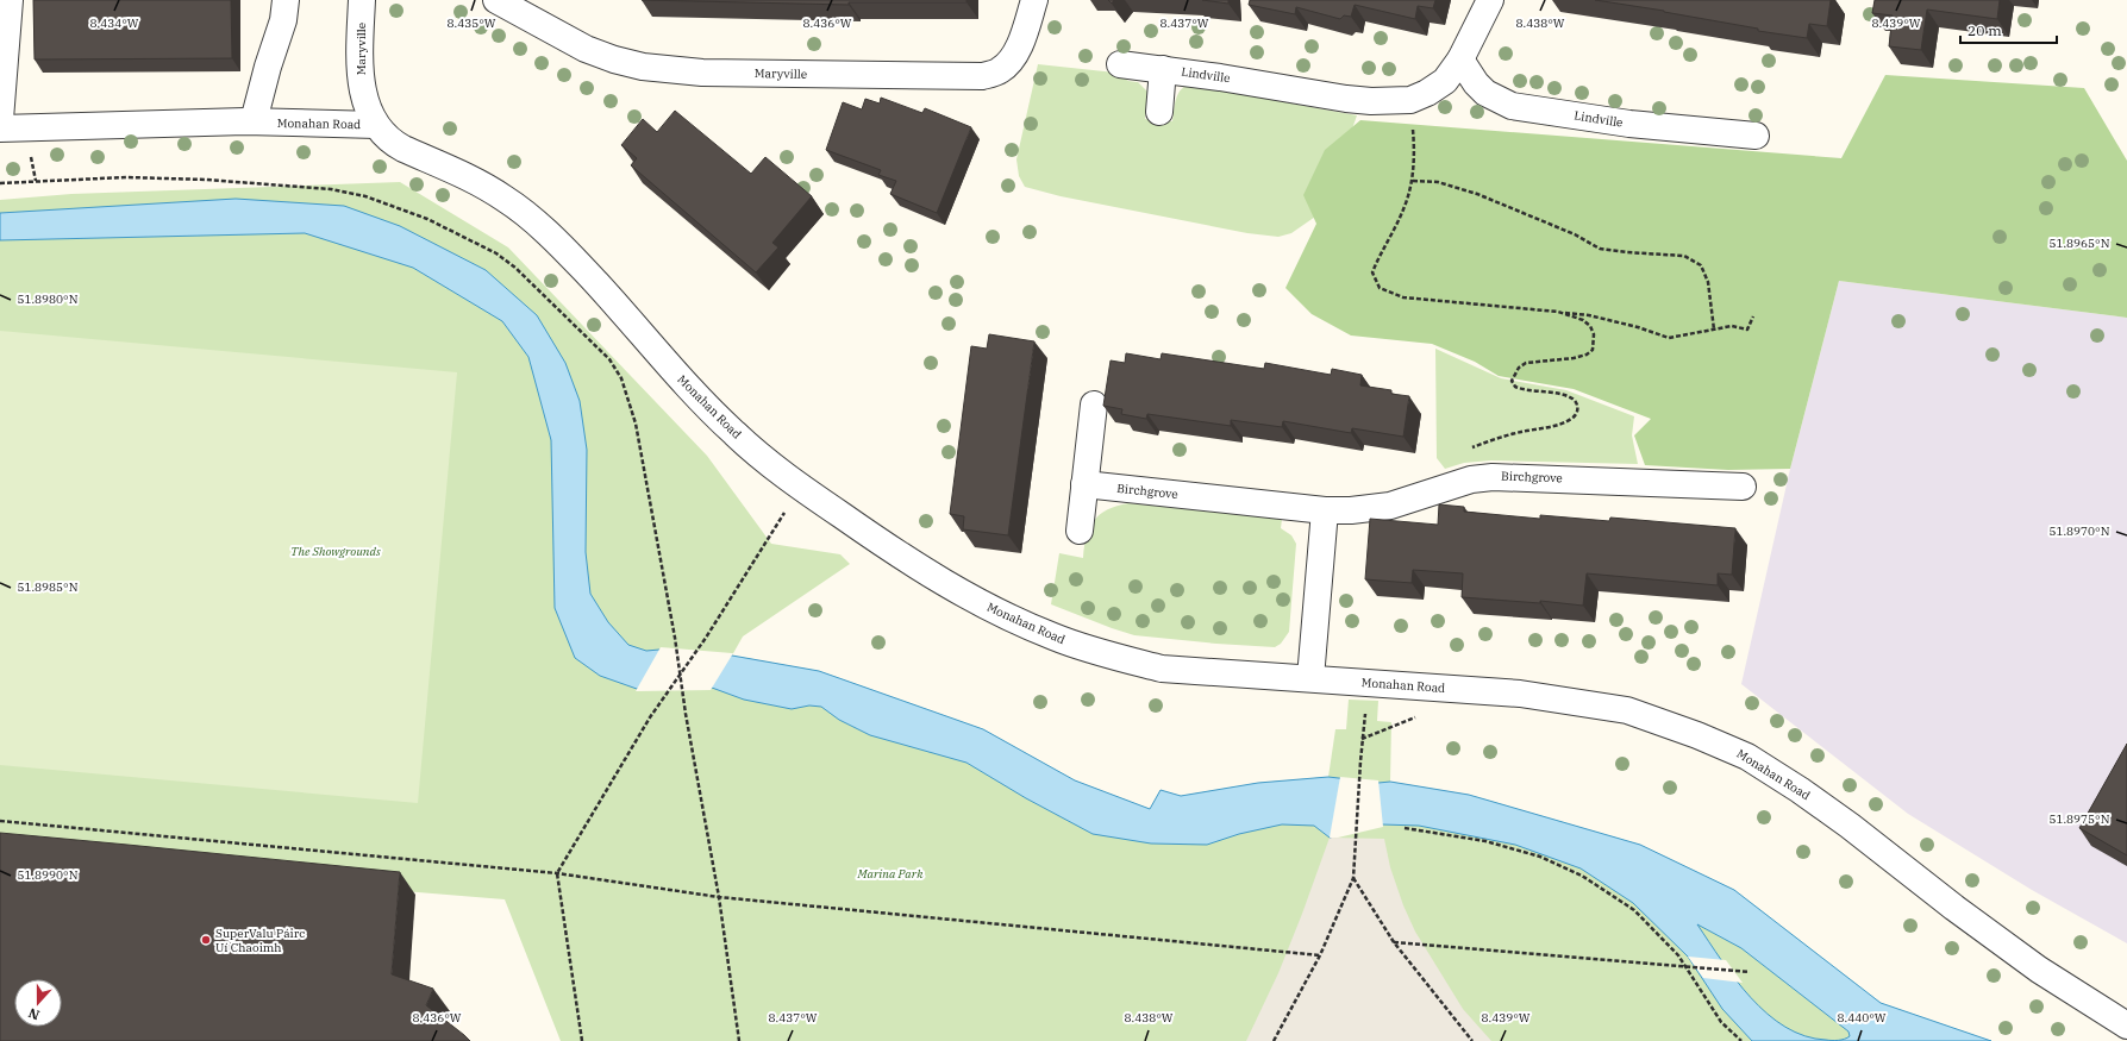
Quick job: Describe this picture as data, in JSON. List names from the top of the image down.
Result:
{
  "streets": {
    "street": [
      "Maryville",
      "Lindville",
      "Monahan Road",
      "Birchgrove"
    ]
  },
  "crossings": [
    ["Maryville", "Monahan Road"]
  ],
  "parks": ["The Showgrounds", "Marina Park"],
  "places": ["SuperValu Páirc Uí Chaoimh"],
  "scale_bar": "20 m",
  "north": "bottom",
  "coordinates": [
    "8.434°W",
    "8.435°W",
    "8.436°W",
    "8.437°W",
    "8.438°W",
    "8.439°W",
    "51.8965°N",
    "51.8980°N",
    "51.8970°N",
    "51.8985°N",
    "51.8975°N",
    "51.8990°N",
    "8.440°W"
  ]
}
